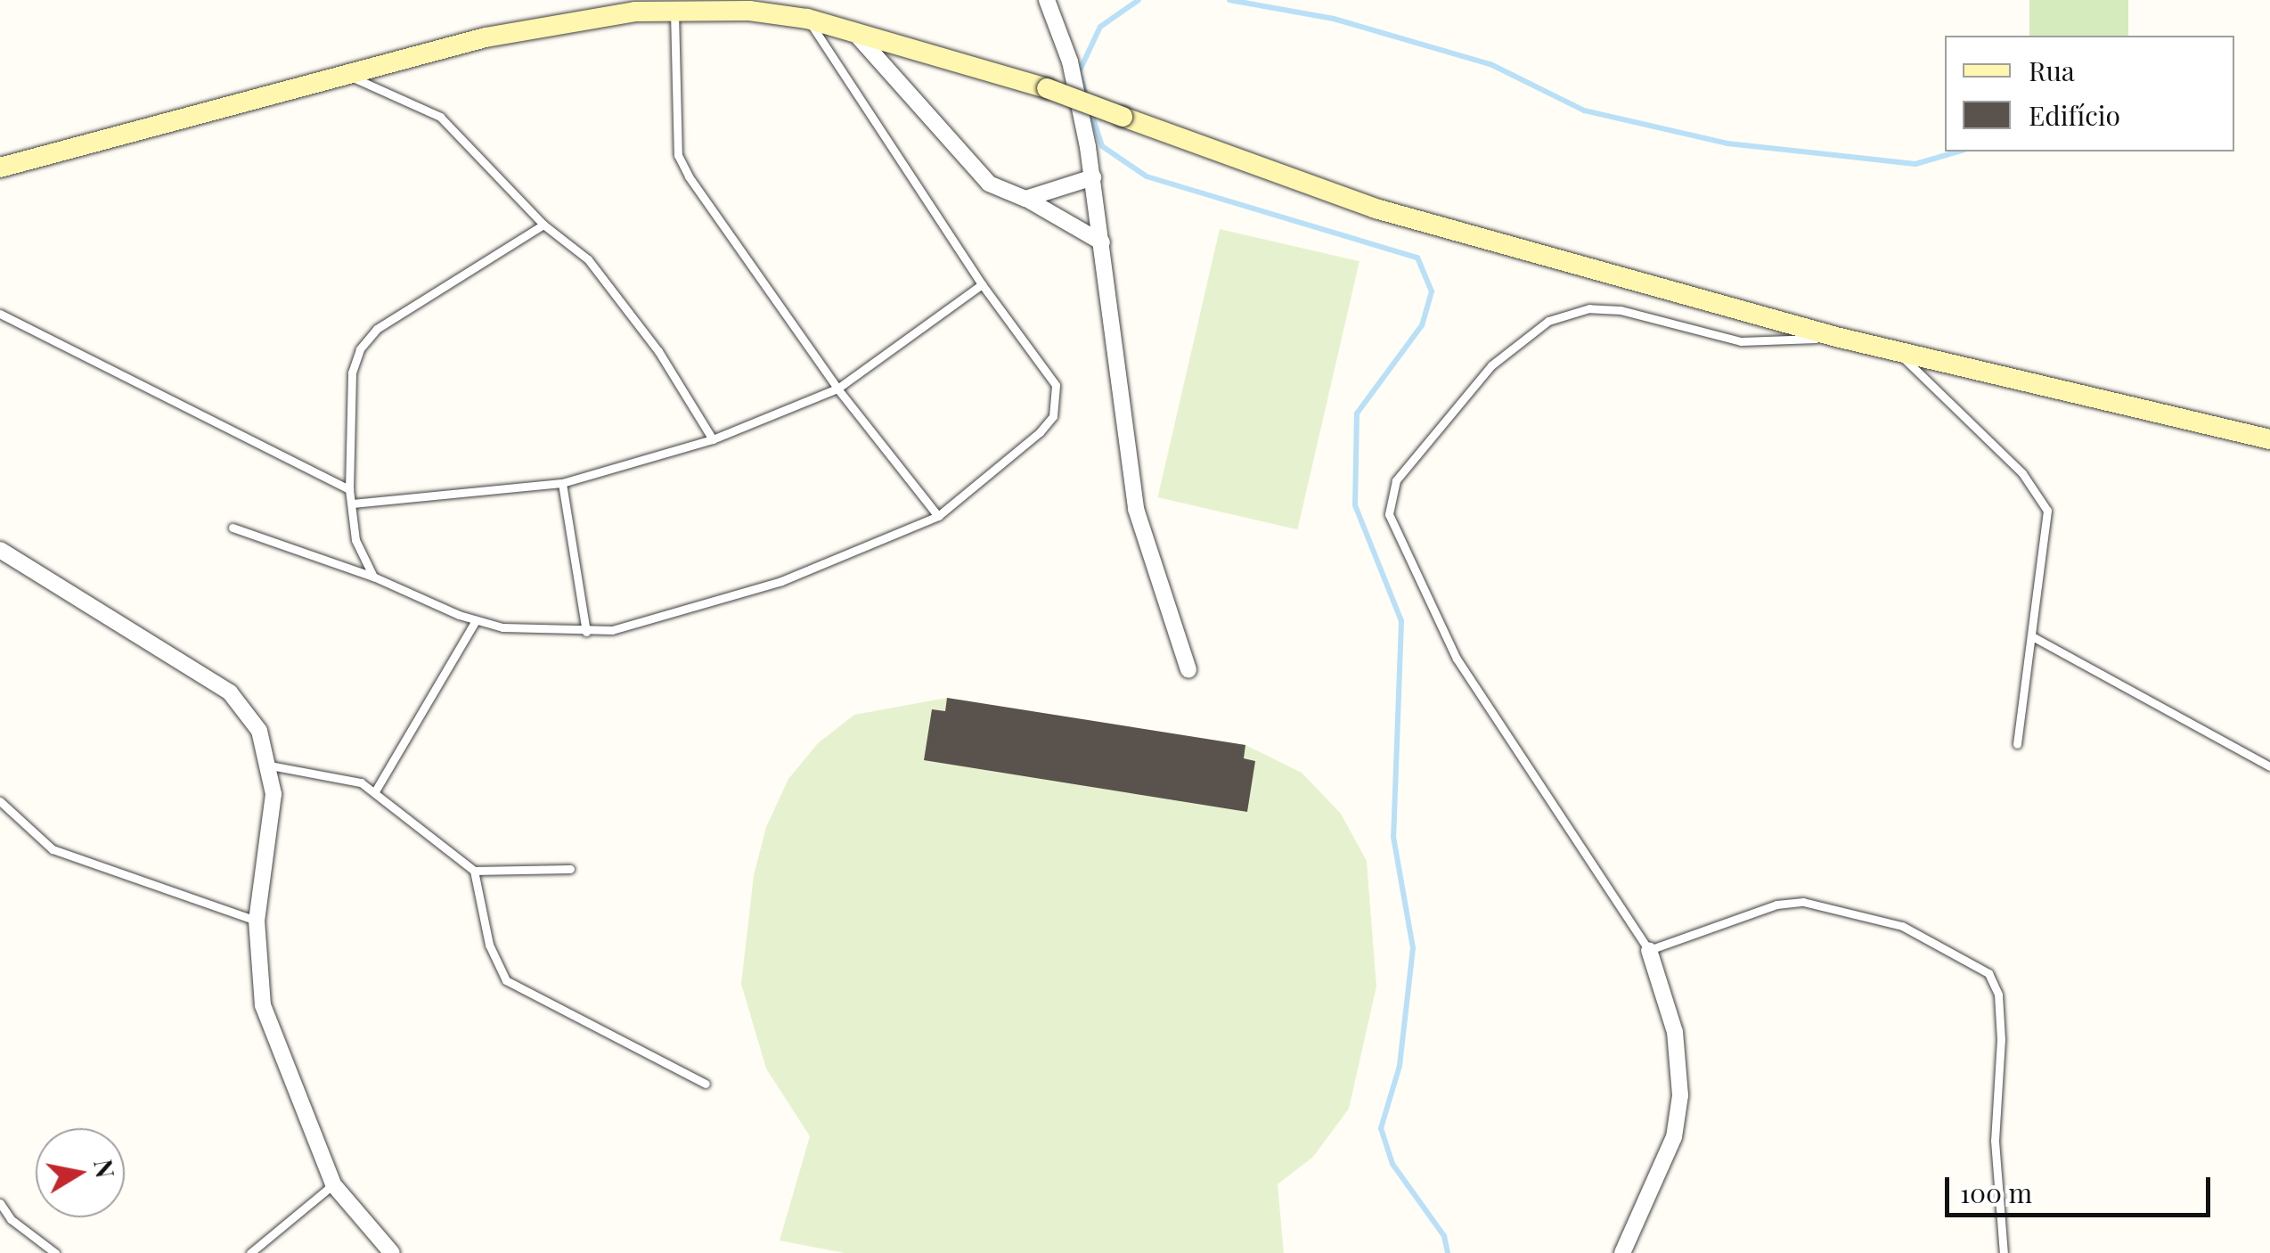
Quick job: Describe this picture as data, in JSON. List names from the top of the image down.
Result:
{
  "legend": ["Rua", "Edifício"],
  "scale_bar": "100 m",
  "north": "right"
}
